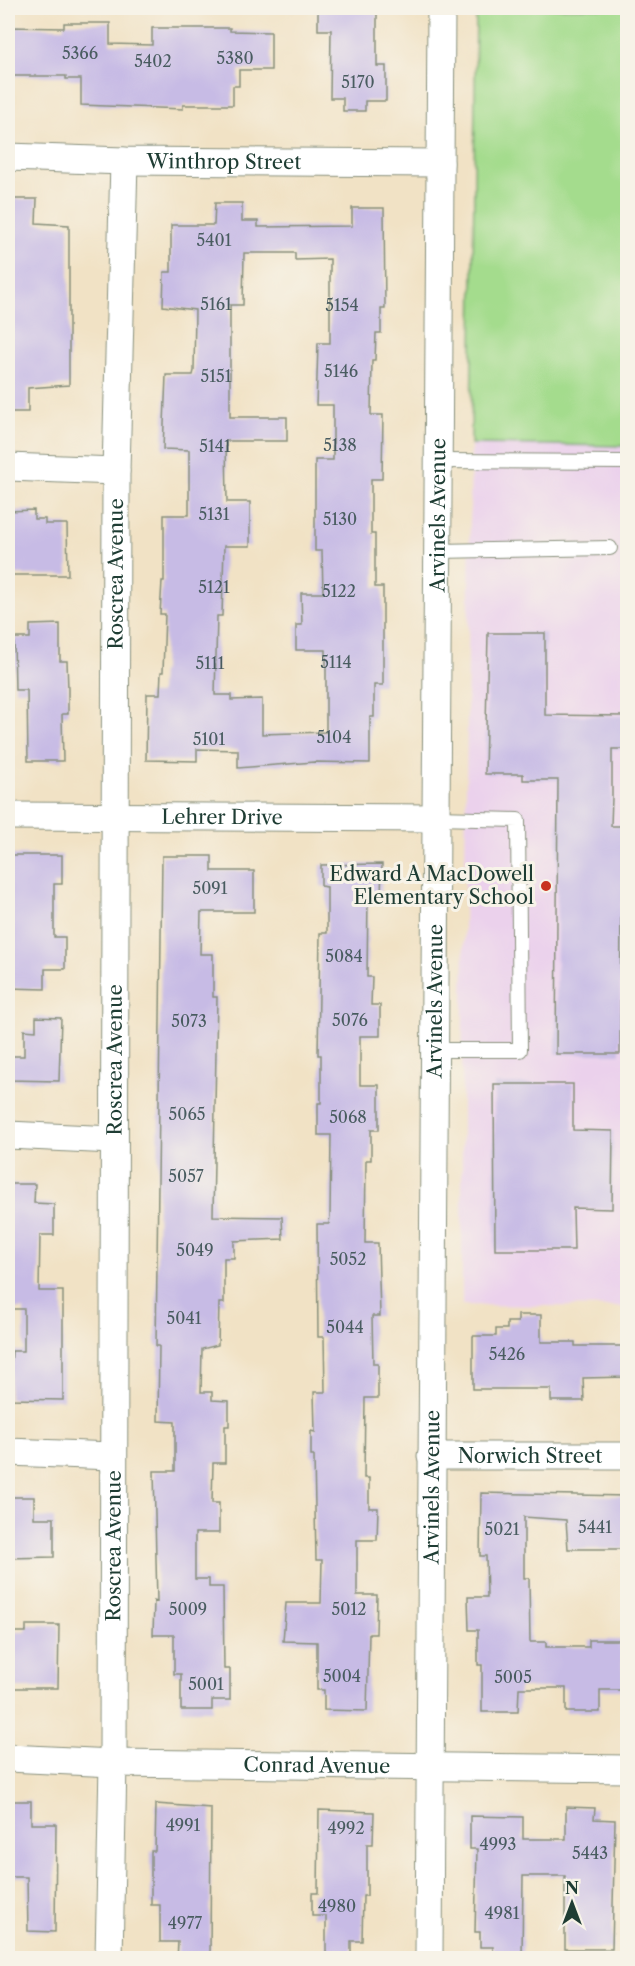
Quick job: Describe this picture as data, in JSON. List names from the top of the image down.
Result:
{
  "streets": {
    "street": [
      "Winthrop Street",
      "Arvinels Avenue",
      "Roscrea Avenue",
      "Lehrer Drive",
      "Norwich Street",
      "Conrad Avenue"
    ]
  },
  "crossings": [
    ["Winthrop Street", "Arvinels Avenue"],
    ["Winthrop Street", "Roscrea Avenue"],
    ["Arvinels Avenue", "Lehrer Drive"],
    ["Arvinels Avenue", "Norwich Street"],
    ["Arvinels Avenue", "Conrad Avenue"],
    ["Roscrea Avenue", "Lehrer Drive"],
    ["Roscrea Avenue", "Conrad Avenue"]
  ],
  "places": ["Edward A MacDowell Elementary School"],
  "house_numbers": [
    "5366",
    "5380",
    "5402",
    "5170",
    "5401",
    "5161",
    "5154",
    "5146",
    "5151",
    "5138",
    "5141",
    "5131",
    "5130",
    "5121",
    "5122",
    "5114",
    "5111",
    "5104",
    "5101",
    "5091",
    "5084",
    "5076",
    "5073",
    "5065",
    "5068",
    "5057",
    "5049",
    "5052",
    "5041",
    "5044",
    "5426",
    "5441",
    "5021",
    "5009",
    "5012",
    "5004",
    "5005",
    "5001",
    "4991",
    "4992",
    "4993",
    "5443",
    "4980",
    "4981",
    "4977"
  ],
  "north": "top"
}
